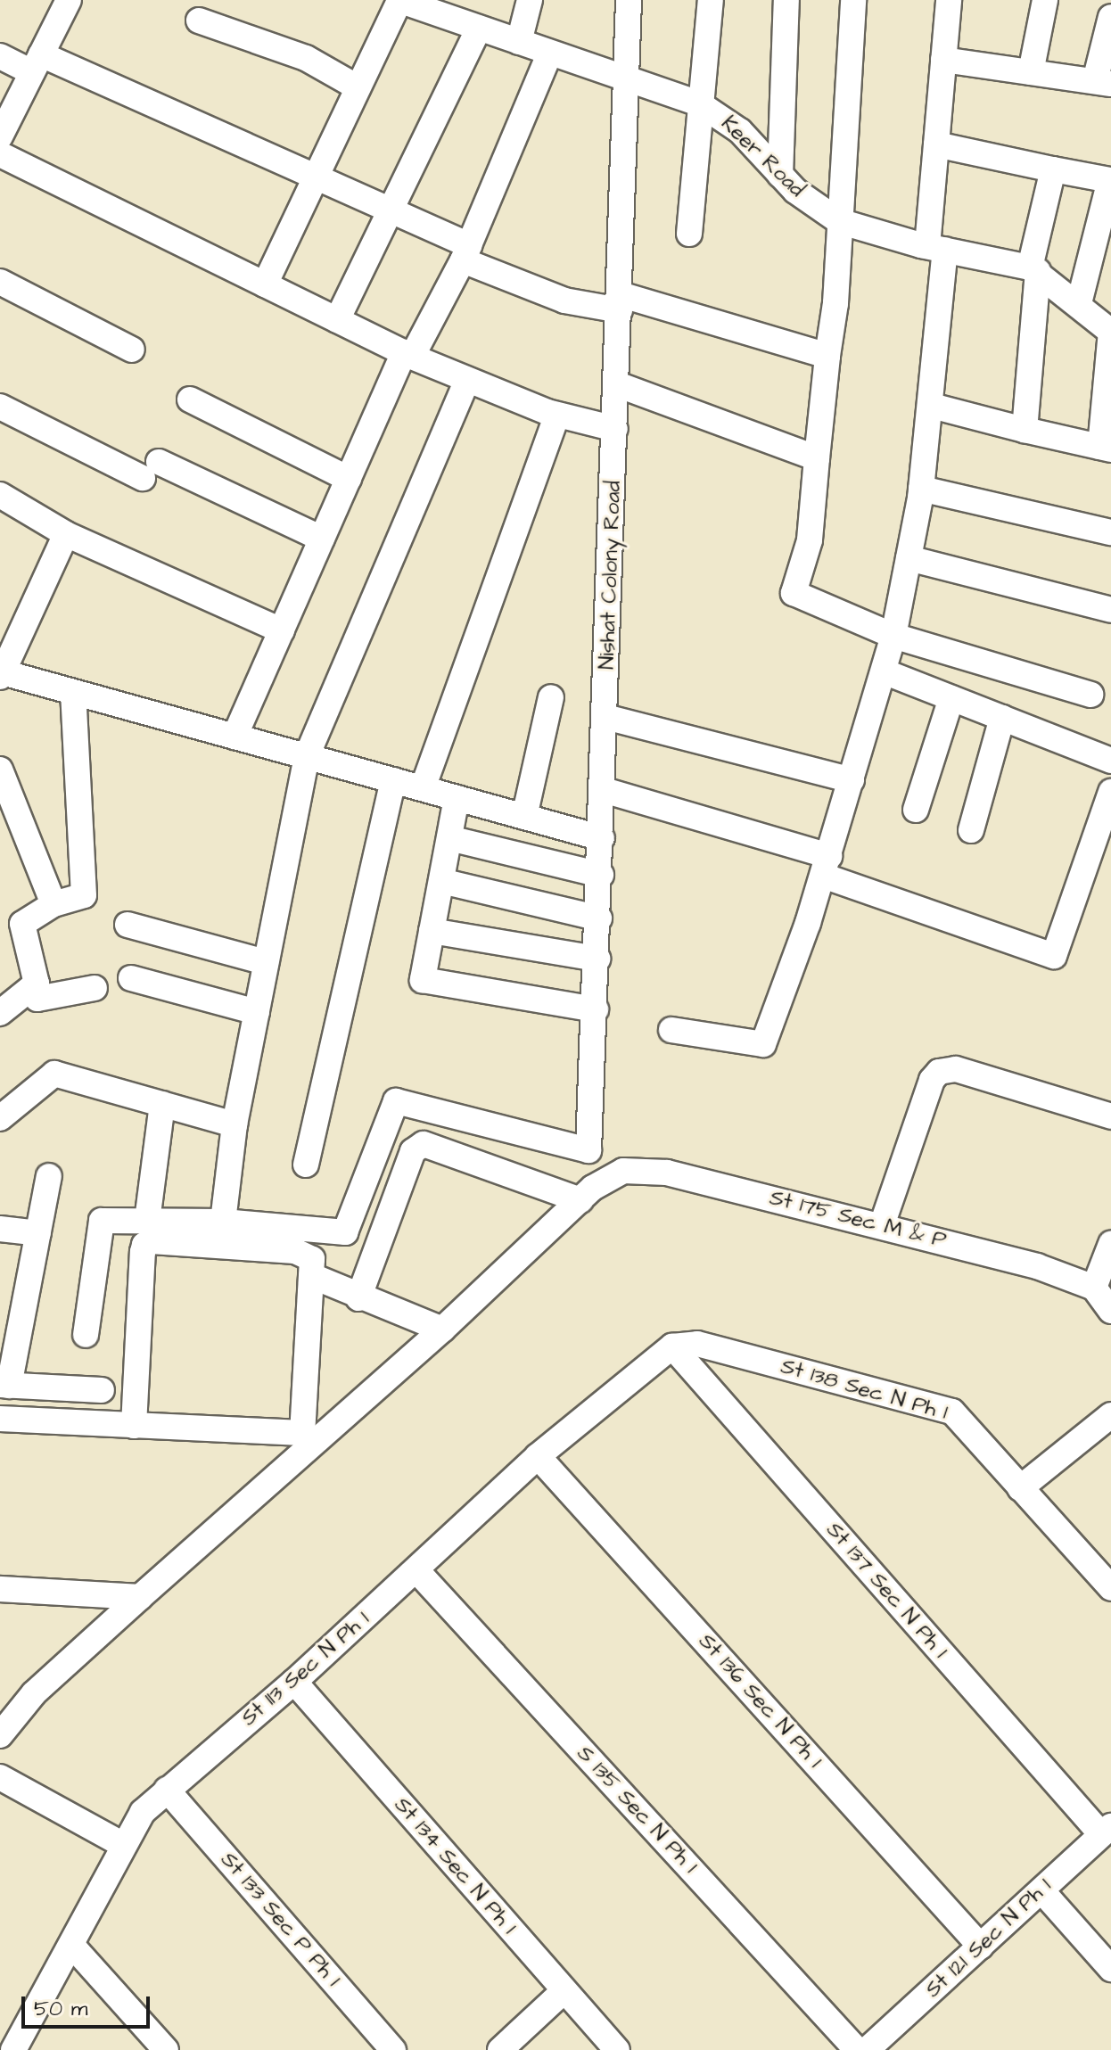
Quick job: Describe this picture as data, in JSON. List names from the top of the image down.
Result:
{
  "streets": {
    "street": [
      "Keer Road",
      "Nishat Colony Road",
      "St 175 Sec M & P",
      "St 138 Sec N Ph 1",
      "St 137 Sec N Ph 1",
      "St 113 Sec N Ph 1",
      "St 136 Sec N Ph 1",
      "S 135 Sec N Ph 1",
      "St 134 Sec N Ph 1",
      "St 133 Sec P Ph 1",
      "St 121 Sec N Ph 1"
    ]
  },
  "crossings": [
    ["Keer Road", "Nishat Colony Road"],
    ["St 138 Sec N Ph 1", "St 137 Sec N Ph 1"],
    ["St 138 Sec N Ph 1", "St 113 Sec N Ph 1"],
    ["St 137 Sec N Ph 1", "St 113 Sec N Ph 1"],
    ["St 137 Sec N Ph 1", "St 121 Sec N Ph 1"],
    ["St 113 Sec N Ph 1", "St 136 Sec N Ph 1"],
    ["St 113 Sec N Ph 1", "S 135 Sec N Ph 1"],
    ["St 113 Sec N Ph 1", "St 134 Sec N Ph 1"],
    ["St 113 Sec N Ph 1", "St 133 Sec P Ph 1"],
    ["St 136 Sec N Ph 1", "St 121 Sec N Ph 1"]
  ],
  "scale_bar": "50 m"
}
